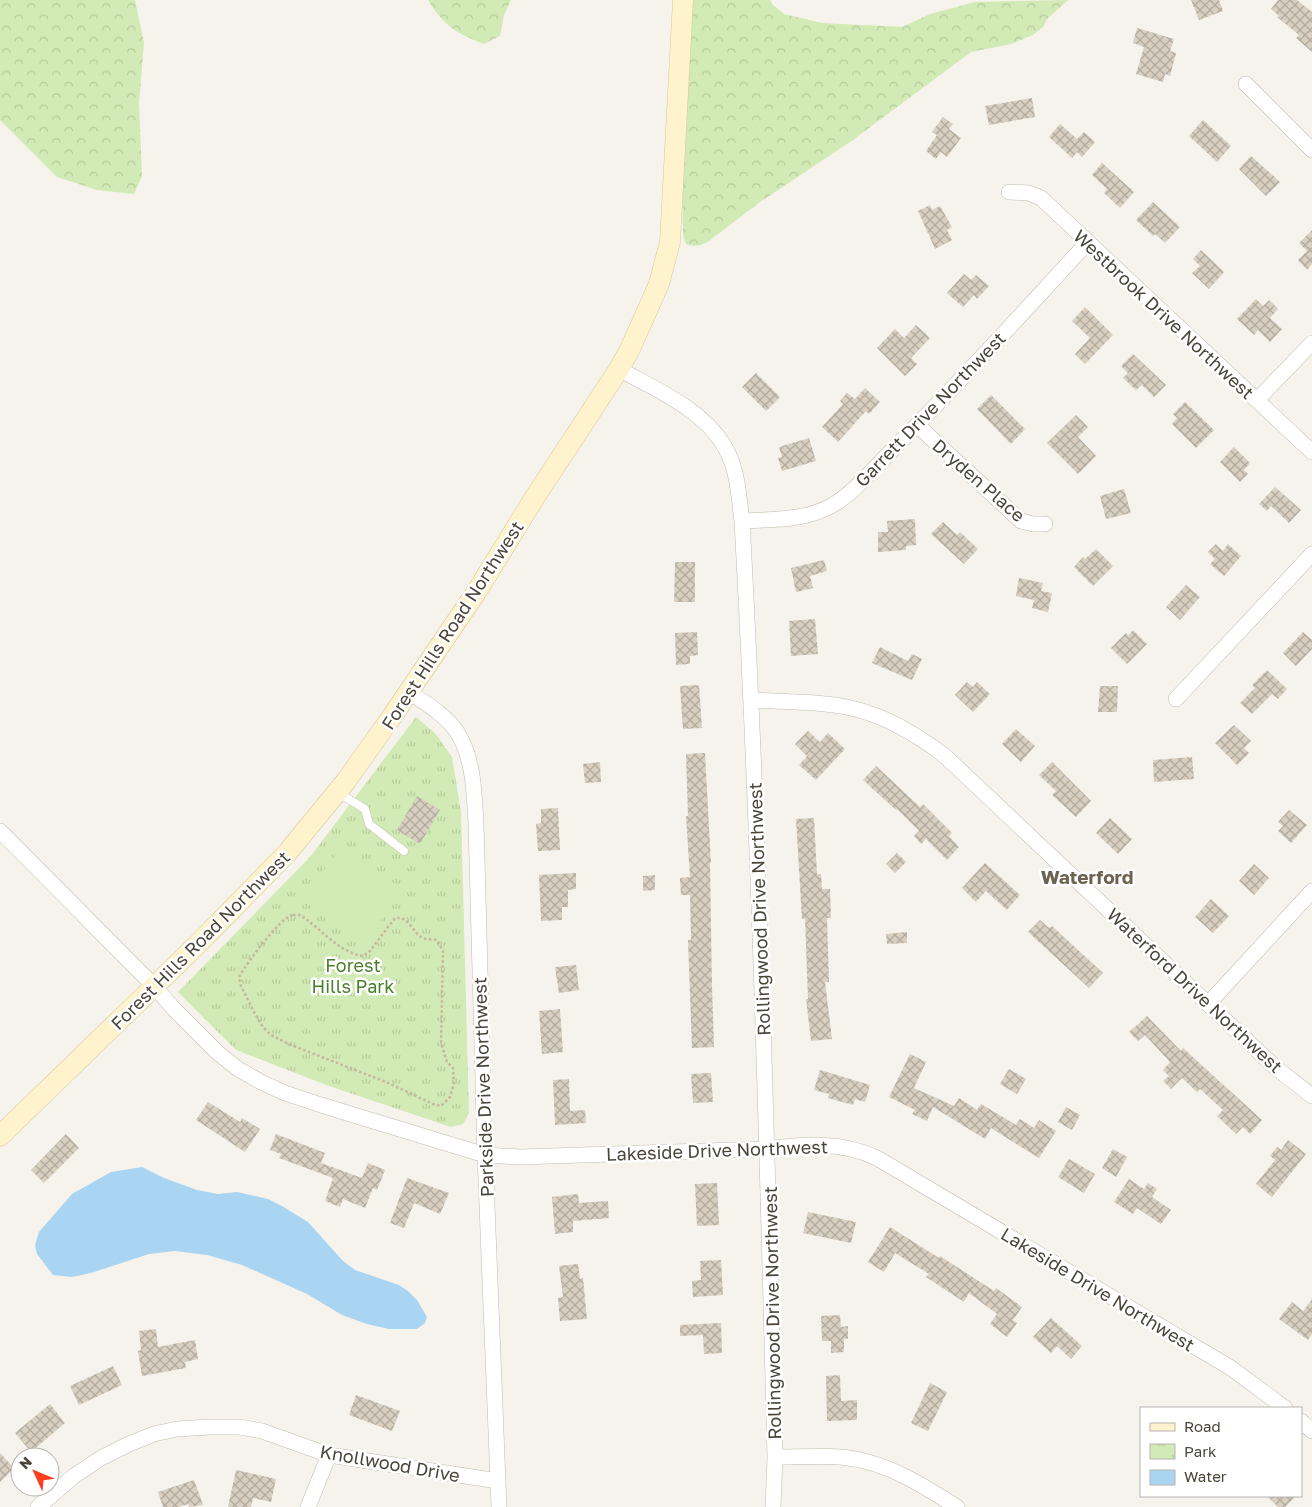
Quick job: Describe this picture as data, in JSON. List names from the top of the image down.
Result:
{
  "streets": {
    "main road": ["Forest Hills Road Northwest"],
    "street": [
      "Westbrook Drive Northwest",
      "Garrett Drive Northwest",
      "Dryden Place",
      "Rollingwood Drive Northwest",
      "Waterford Drive Northwest",
      "Parkside Drive Northwest",
      "Lakeside Drive Northwest",
      "Knollwood Drive"
    ]
  },
  "crossings": [
    ["Westbrook Drive Northwest", "Garrett Drive Northwest"],
    ["Garrett Drive Northwest", "Dryden Place"],
    ["Garrett Drive Northwest", "Rollingwood Drive Northwest"],
    ["Forest Hills Road Northwest", "Rollingwood Drive Northwest"],
    ["Forest Hills Road Northwest", "Parkside Drive Northwest"],
    ["Forest Hills Road Northwest", "Lakeside Drive Northwest"],
    ["Rollingwood Drive Northwest", "Waterford Drive Northwest"],
    ["Rollingwood Drive Northwest", "Lakeside Drive Northwest"],
    ["Parkside Drive Northwest", "Lakeside Drive Northwest"],
    ["Parkside Drive Northwest", "Knollwood Drive"]
  ],
  "districts": ["Waterford"],
  "parks": ["Forest Hills Park"],
  "legend": ["Road", "Park", "Water"],
  "north": "top left"
}
